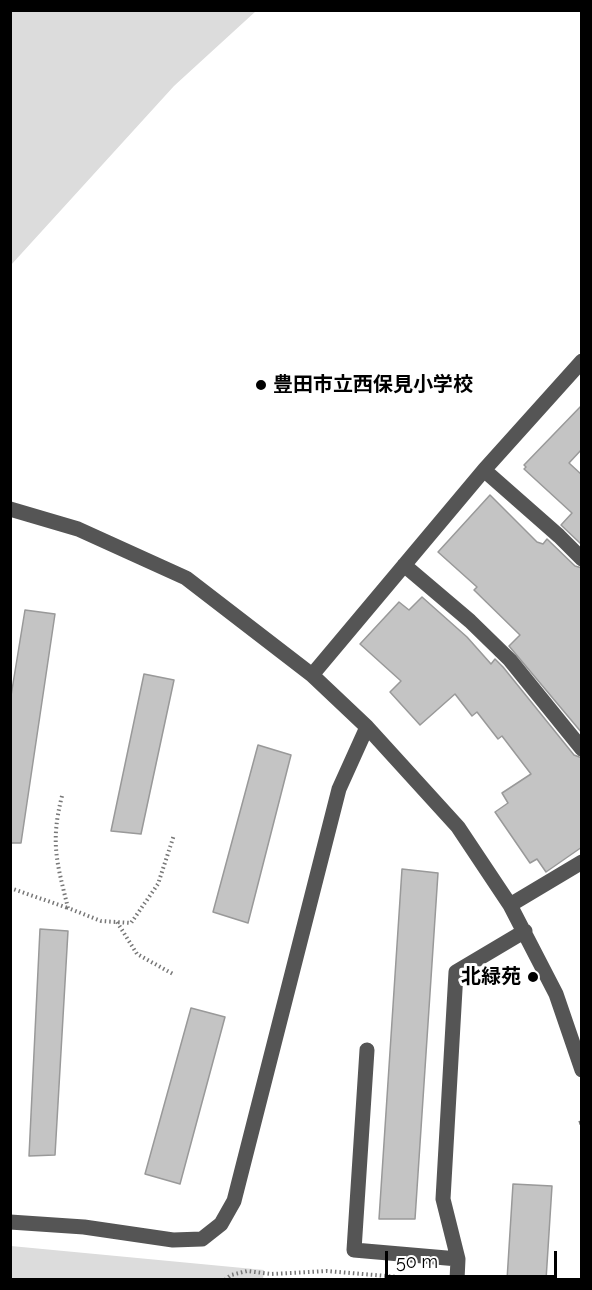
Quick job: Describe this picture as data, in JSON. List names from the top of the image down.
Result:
{
  "places": ["豊田市立西保見小学校", "北緑苑"],
  "scale_bar": "50 m"
}
